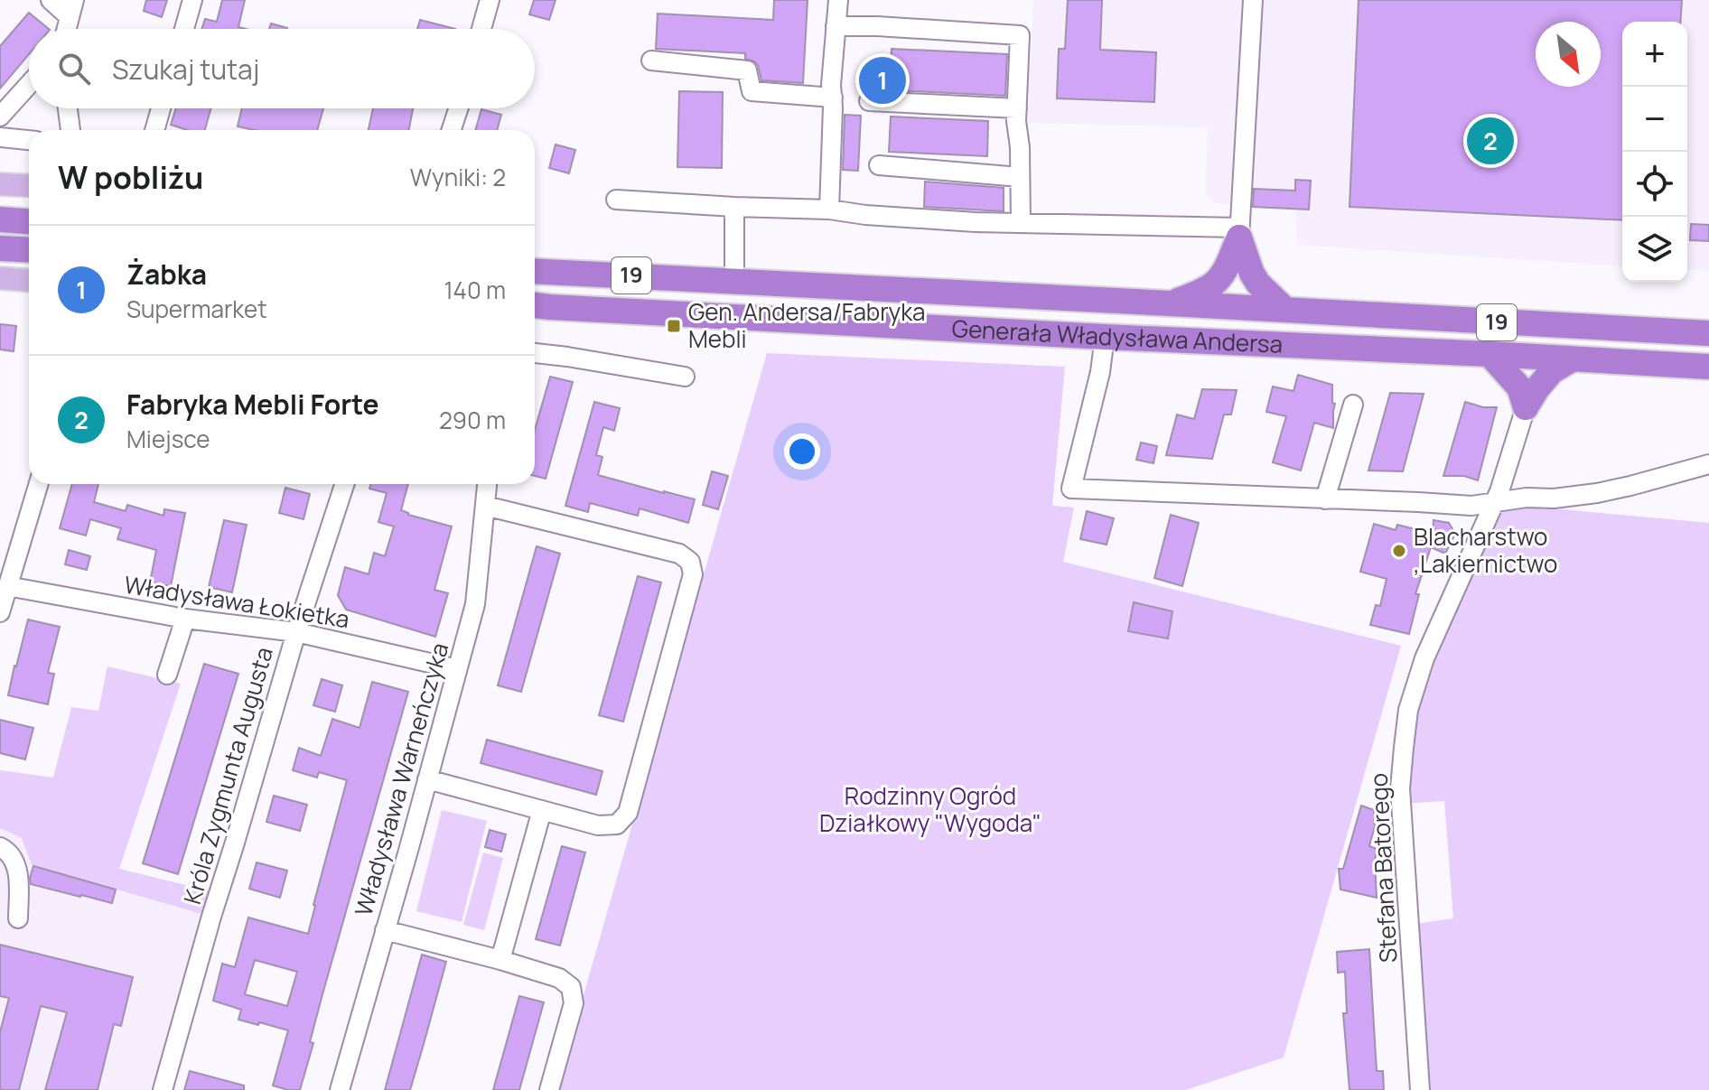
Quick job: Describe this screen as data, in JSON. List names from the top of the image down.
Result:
{
  "streets": {
    "highway": ["19", "Generała Władysława Andersa"],
    "street": [
      "Władysława Łokietka",
      "Króla Zygmunta Augusta",
      "Władysława Warneńczyka",
      "Stefana Batorego"
    ]
  },
  "crossings": [
    ["Władysława Łokietka", "Króla Zygmunta Augusta"],
    ["Władysława Łokietka", "Władysława Warneńczyka"]
  ],
  "parks": ["Rodzinny Ogród Działkowy \"Wygoda\""],
  "places": {
    "transit": ["Gen. Andersa/Fabryka Mebli"],
    "other": ["Blacharstwo ,Lakiernictwo"]
  },
  "north": "bottom right",
  "page": {
    "map_buttons": ["+", "−"],
    "search": "Szukaj tutaj",
    "pins": ["1", "2"],
    "heading": ["W pobliżu", "Wyniki: 2"],
    "list": [
      {
        "mark": "1",
        "name": "Żabka",
        "note": "Supermarket",
        "value": "140 m"
      },
      {
        "mark": "2",
        "name": "Fabryka Mebli Forte",
        "note": "Miejsce",
        "value": "290 m"
      }
    ]
  }
}
